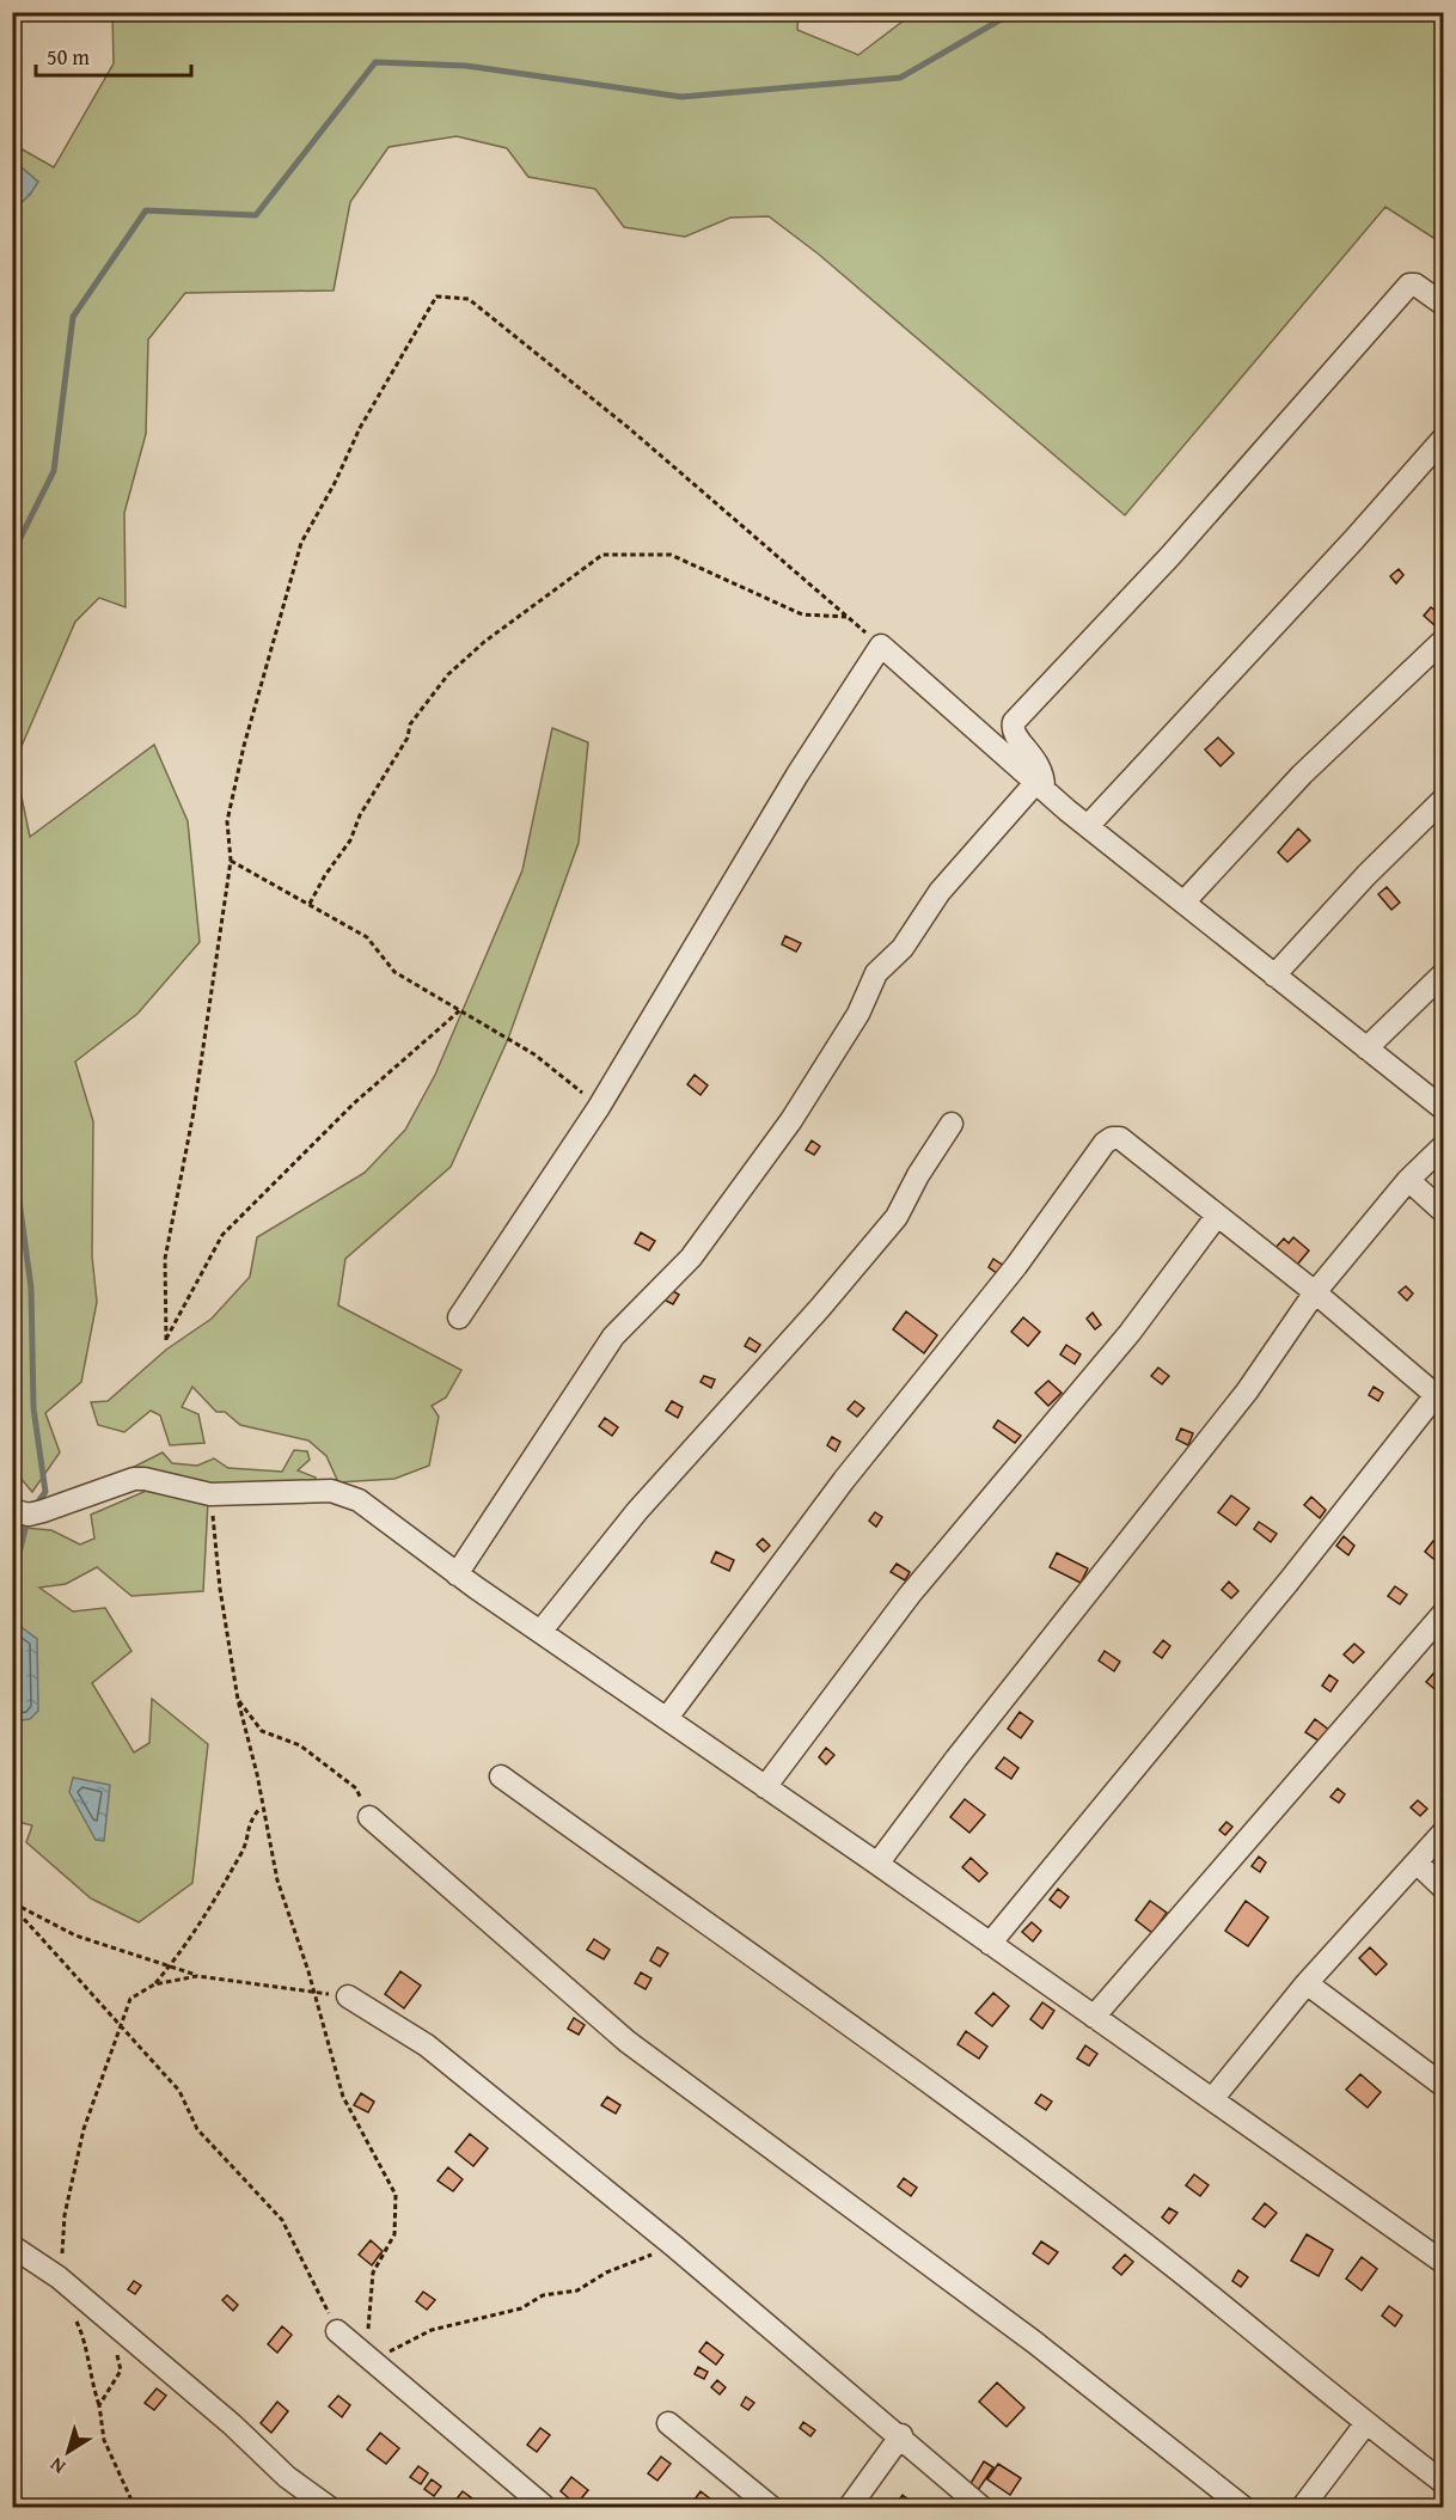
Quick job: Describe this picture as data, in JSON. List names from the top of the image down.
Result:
{
  "scale_bar": "50 m",
  "north": "bottom left"
}
